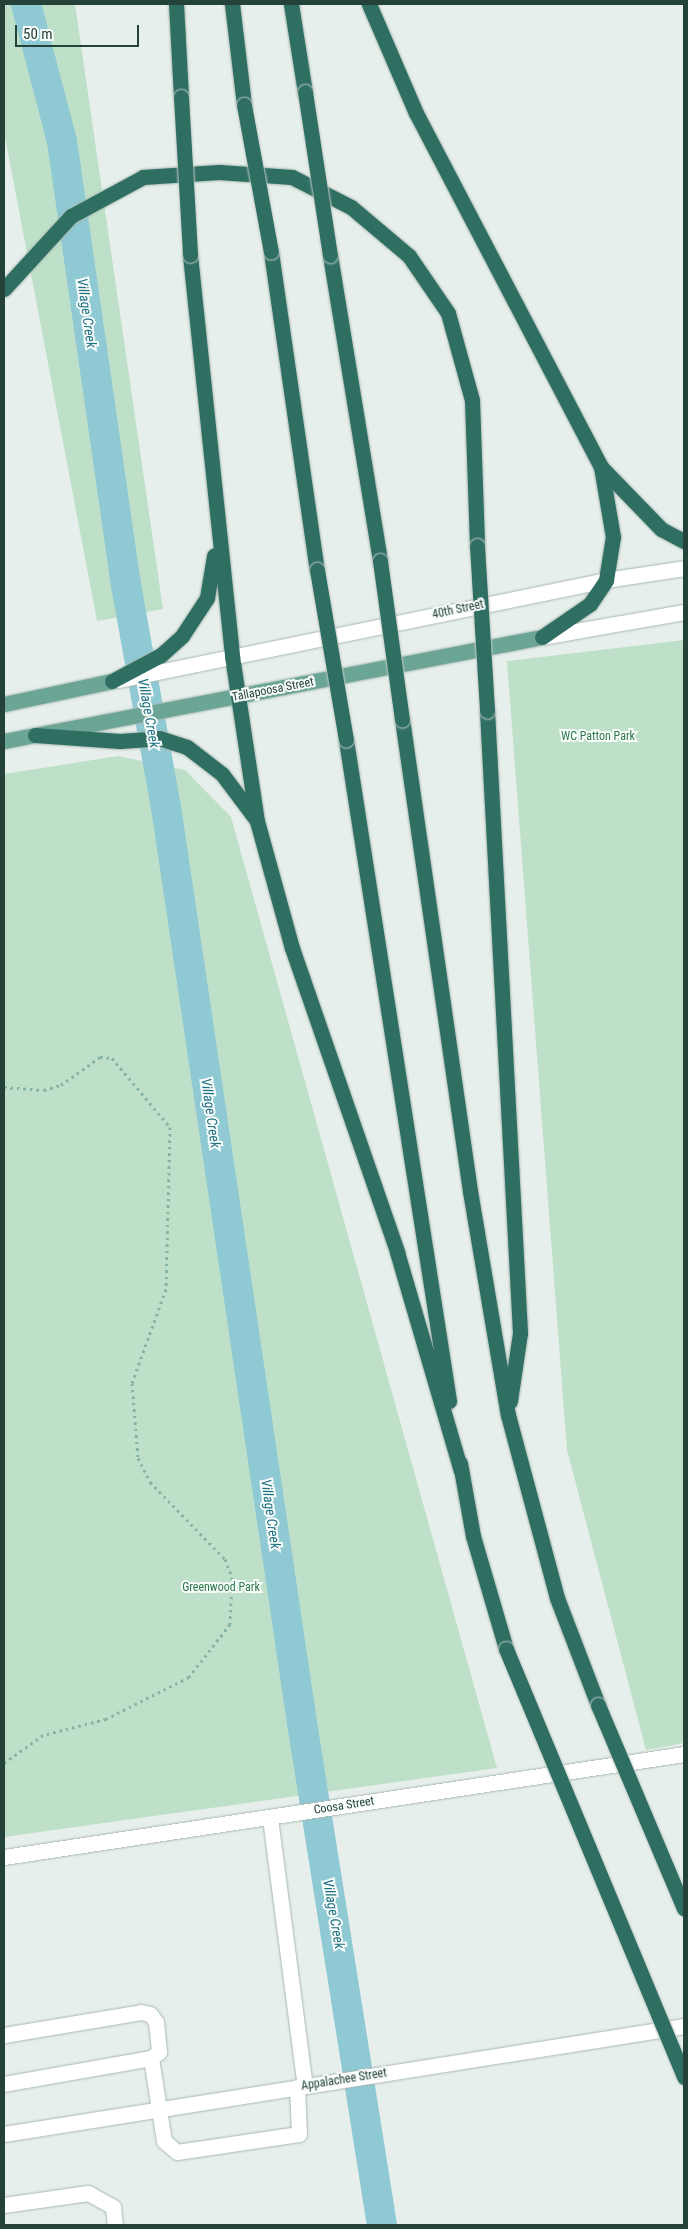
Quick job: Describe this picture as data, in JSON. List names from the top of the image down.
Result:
{
  "streets": {
    "main road": ["Tallapoosa Street"],
    "street": ["40th Street", "Coosa Street", "Appalachee Street"]
  },
  "water": ["Village Creek"],
  "parks": ["WC Patton Park", "Greenwood Park"],
  "scale_bar": "50 m"
}
